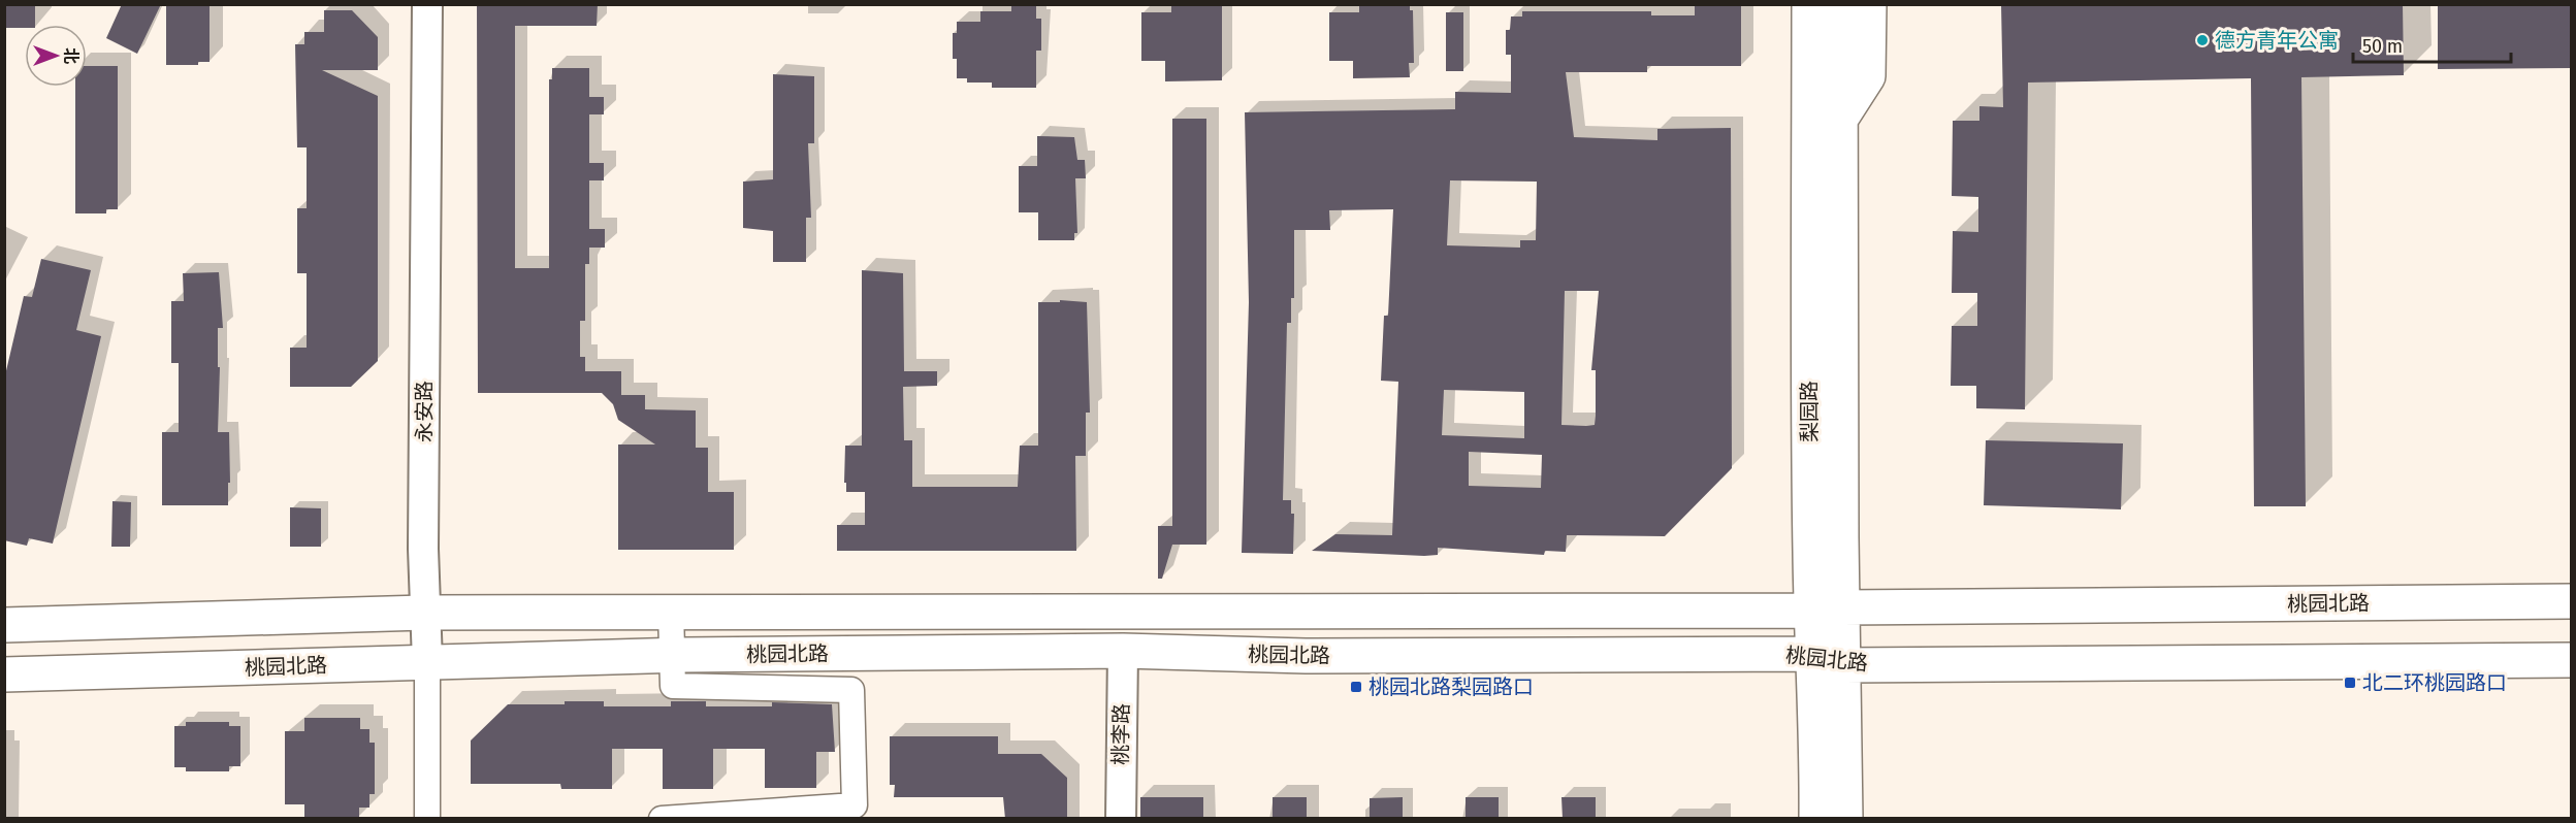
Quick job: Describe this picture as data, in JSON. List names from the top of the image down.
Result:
{
  "streets": {
    "main road": ["梨园路", "桃园北路"],
    "street": ["永安路", "桃李路"]
  },
  "crossings": [
    ["永安路", "桃园北路"],
    ["梨园路", "桃园北路"],
    ["桃园北路", "桃李路"]
  ],
  "places": {
    "other": ["德方青年公寓"],
    "transit": ["北二环桃园路口", "桃园北路梨园路口"]
  },
  "scale_bar": "50 m",
  "north": "right"
}
